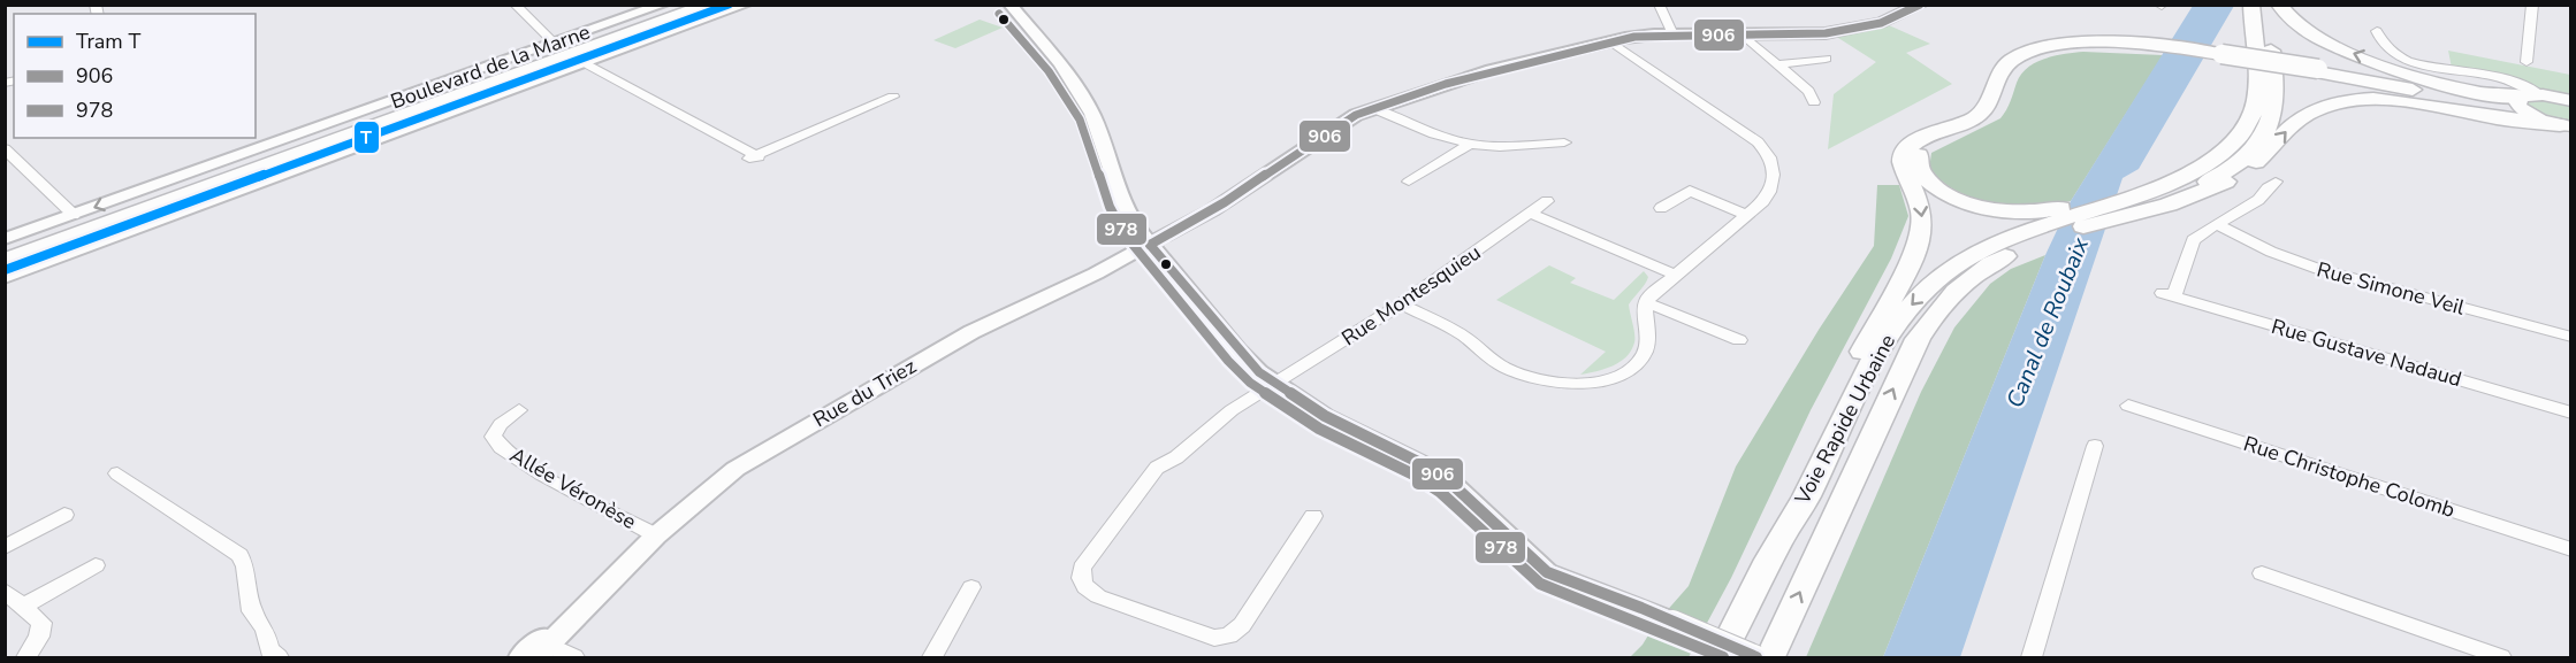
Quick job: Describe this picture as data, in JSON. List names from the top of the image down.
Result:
{
  "streets": {
    "main road": ["Boulevard de la Marne", "Voie Rapide Urbaine"],
    "street": [
      "Rue Simone Veil",
      "Rue Montesquieu",
      "Rue Gustave Nadaud",
      "Rue du Triez",
      "Rue Christophe Colomb",
      "Allée Véronèse"
    ]
  },
  "crossings": [
    ["Rue Simone Veil", "Rue Gustave Nadaud"],
    ["Rue du Triez", "Allée Véronèse"]
  ],
  "water": ["Canal de Roubaix"],
  "lines": ["tram line T", "transit line 906", "transit line 978"],
  "legend": ["Tram T", "906", "978"]
}
